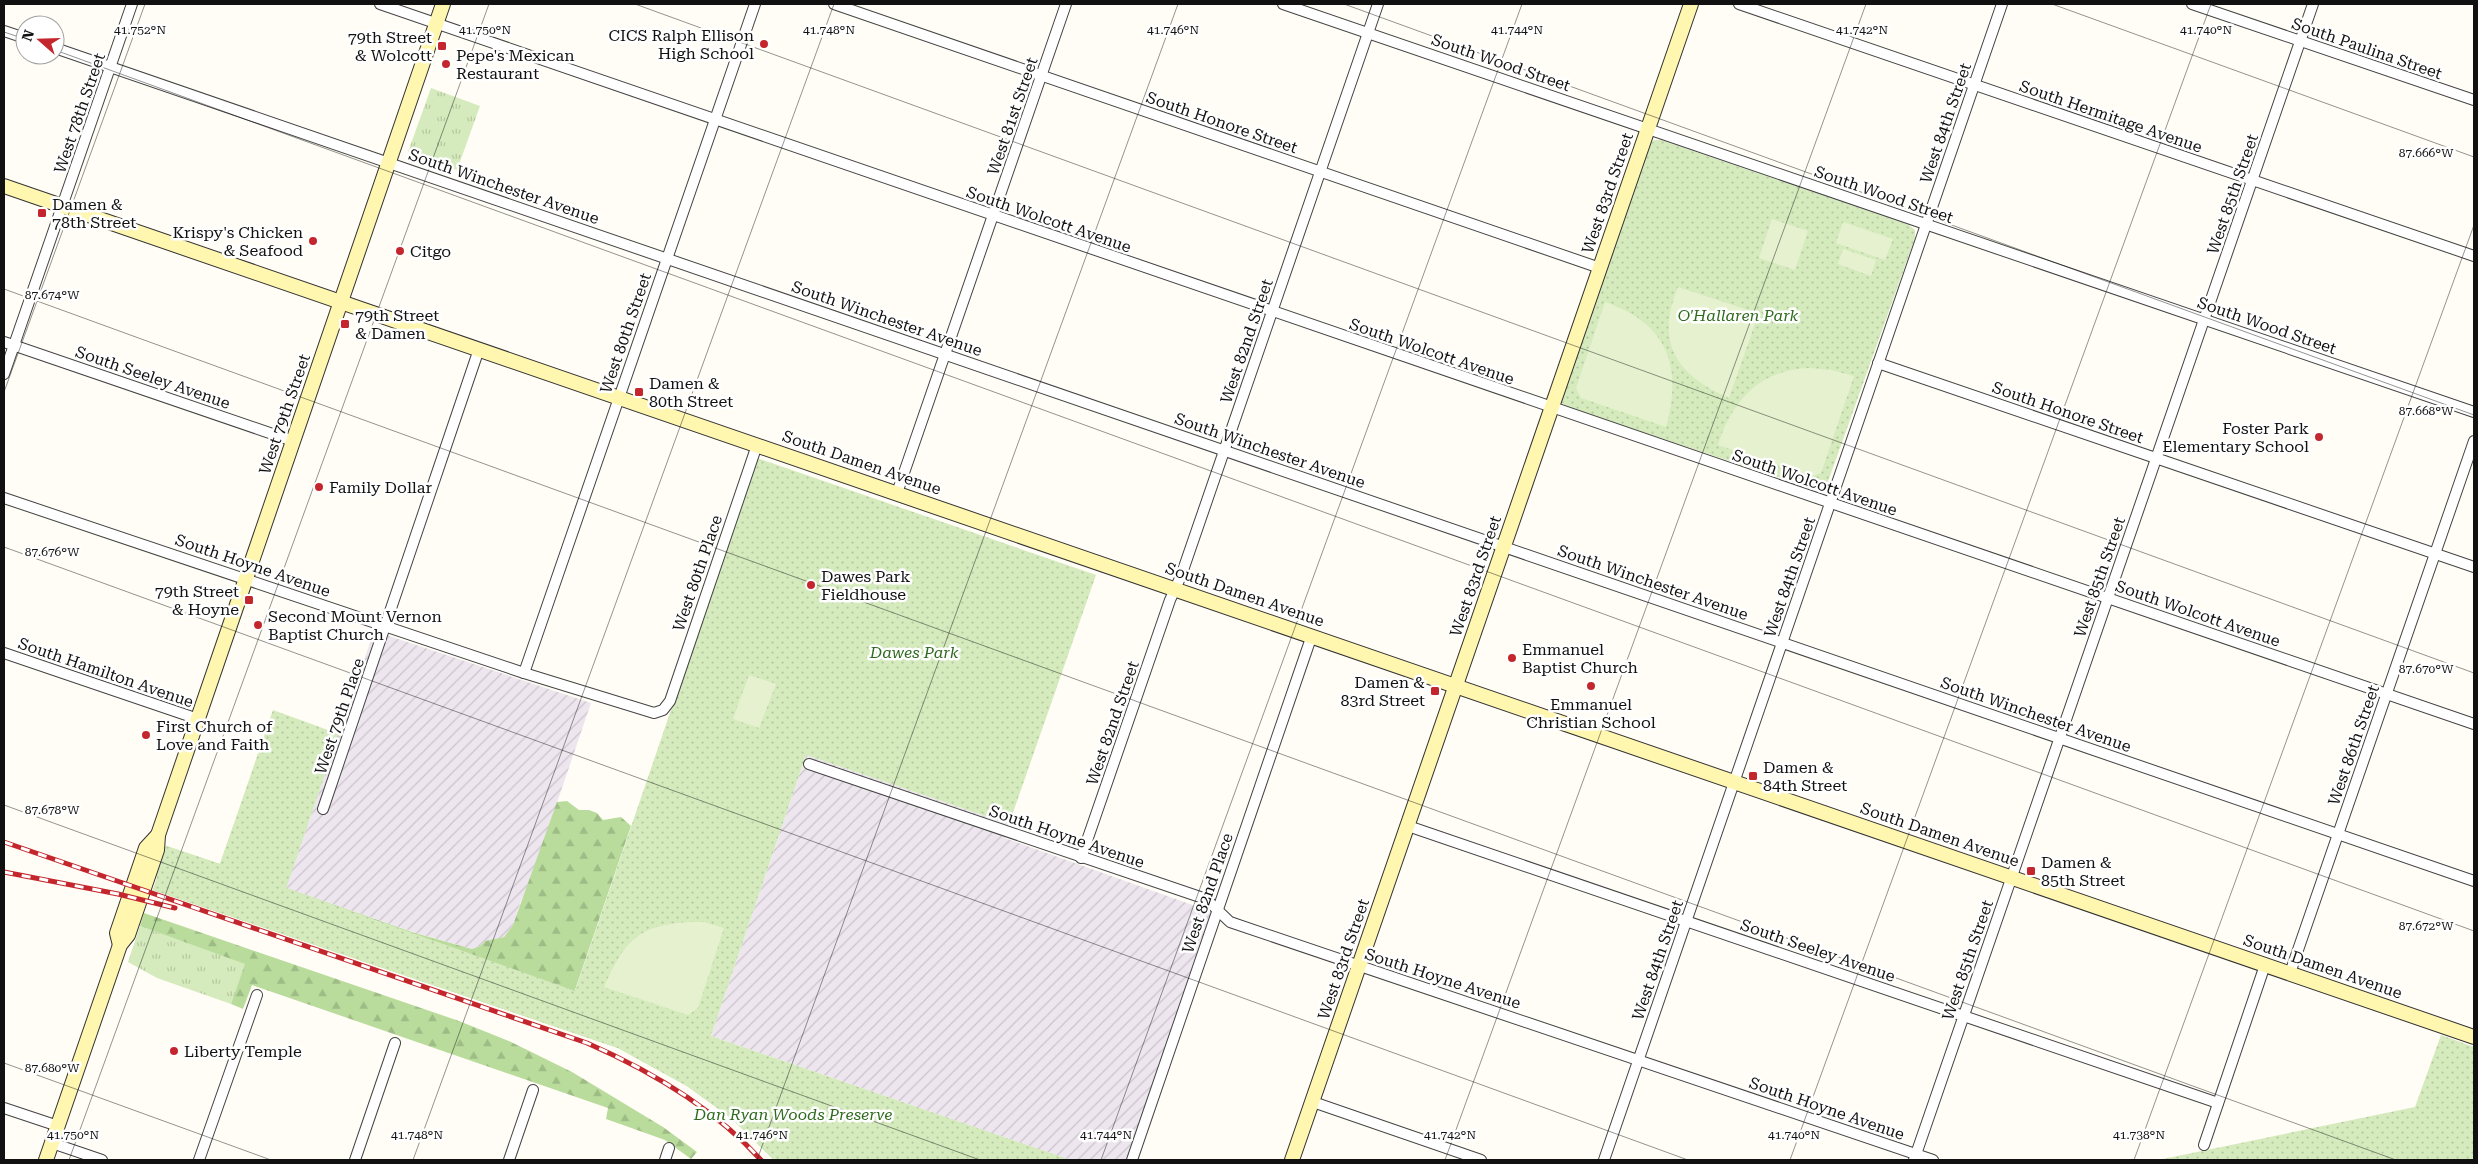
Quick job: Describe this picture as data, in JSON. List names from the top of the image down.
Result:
{
  "streets": {
    "street": [
      "South Paulina Street",
      "South Wood Street",
      "West 78th Street",
      "West 81st Street",
      "South Hermitage Avenue",
      "South Honore Street",
      "West 84th Street",
      "South Winchester Avenue",
      "West 83rd Street",
      "West 85th Street",
      "South Wolcott Avenue",
      "West 80th Street",
      "West 82nd Street",
      "South Seeley Avenue",
      "West 79th Street",
      "South Damen Avenue",
      "South Hoyne Avenue",
      "West 80th Place",
      "South Hamilton Avenue",
      "West 79th Place",
      "West 86th Street",
      "West 82nd Place"
    ]
  },
  "crossings": [
    ["South Paulina Street", "West 85th Street"],
    ["South Wood Street", "West 84th Street"],
    ["South Wood Street", "West 83rd Street"],
    ["South Wood Street", "West 85th Street"],
    ["South Wood Street", "West 82nd Street"],
    ["West 78th Street", "South Winchester Avenue"],
    ["West 78th Street", "South Seeley Avenue"],
    ["West 78th Street", "South Damen Avenue"],
    ["West 81st Street", "South Honore Street"],
    ["West 81st Street", "South Winchester Avenue"],
    ["West 81st Street", "South Wolcott Avenue"],
    ["West 81st Street", "South Damen Avenue"],
    ["South Hermitage Avenue", "West 84th Street"],
    ["South Hermitage Avenue", "West 85th Street"],
    ["South Honore Street", "West 84th Street"],
    ["South Honore Street", "West 83rd Street"],
    ["South Honore Street", "West 85th Street"],
    ["South Honore Street", "West 82nd Street"],
    ["South Honore Street", "West 86th Street"],
    ["West 84th Street", "South Winchester Avenue"],
    ["West 84th Street", "South Wolcott Avenue"],
    ["West 84th Street", "South Seeley Avenue"],
    ["West 84th Street", "South Damen Avenue"],
    ["West 84th Street", "South Hoyne Avenue"],
    ["South Winchester Avenue", "West 83rd Street"],
    ["South Winchester Avenue", "West 85th Street"],
    ["South Winchester Avenue", "West 80th Street"],
    ["South Winchester Avenue", "West 82nd Street"],
    ["South Winchester Avenue", "West 79th Street"],
    ["South Winchester Avenue", "West 86th Street"],
    ["West 83rd Street", "South Wolcott Avenue"],
    ["West 83rd Street", "South Seeley Avenue"],
    ["West 83rd Street", "South Damen Avenue"],
    ["West 83rd Street", "South Hoyne Avenue"],
    ["West 85th Street", "South Wolcott Avenue"],
    ["West 85th Street", "South Seeley Avenue"],
    ["West 85th Street", "South Damen Avenue"],
    ["West 85th Street", "South Hoyne Avenue"],
    ["South Wolcott Avenue", "West 80th Street"],
    ["South Wolcott Avenue", "West 82nd Street"],
    ["South Wolcott Avenue", "West 79th Street"],
    ["South Wolcott Avenue", "West 86th Street"],
    ["West 80th Street", "South Damen Avenue"],
    ["West 80th Street", "South Hoyne Avenue"],
    ["West 82nd Street", "South Damen Avenue"],
    ["West 82nd Street", "South Hoyne Avenue"],
    ["South Seeley Avenue", "West 79th Street"],
    ["West 79th Street", "South Damen Avenue"],
    ["West 79th Street", "South Hoyne Avenue"],
    ["West 79th Street", "South Hamilton Avenue"],
    ["South Damen Avenue", "West 80th Place"],
    ["South Damen Avenue", "West 79th Place"],
    ["South Damen Avenue", "West 86th Street"],
    ["South Damen Avenue", "West 82nd Place"],
    ["South Hoyne Avenue", "West 80th Place"],
    ["South Hoyne Avenue", "West 79th Place"],
    ["South Hoyne Avenue", "West 82nd Place"]
  ],
  "parks": ["O'Hallaren Park", "Dawes Park", "Dan Ryan Woods Preserve"],
  "places": {
    "other": [
      "CICS Ralph Ellison High School",
      "Pepe's Mexican Restaurant",
      "Krispy's Chicken & Seafood",
      "Citgo",
      "Foster Park Elementary School",
      "Family Dollar",
      "Dawes Park Fieldhouse",
      "Second Mount Vernon Baptist Church",
      "Emmanuel Baptist Church",
      "Emmanuel Christian School",
      "First Church of Love and Faith",
      "Liberty Temple"
    ],
    "transit": [
      "79th Street & Wolcott",
      "Damen & 78th Street",
      "79th Street & Damen",
      "Damen & 80th Street",
      "79th Street & Hoyne",
      "Damen & 83rd Street",
      "Damen & 84th Street",
      "Damen & 85th Street"
    ]
  },
  "north": "left",
  "coordinates": [
    "41.752°N",
    "41.750°N",
    "41.748°N",
    "41.746°N",
    "41.744°N",
    "41.742°N",
    "41.740°N",
    "87.666°W",
    "87.674°W",
    "87.668°W",
    "87.676°W",
    "87.670°W",
    "87.678°W",
    "87.672°W",
    "87.680°W",
    "41.738°N"
  ]
}
